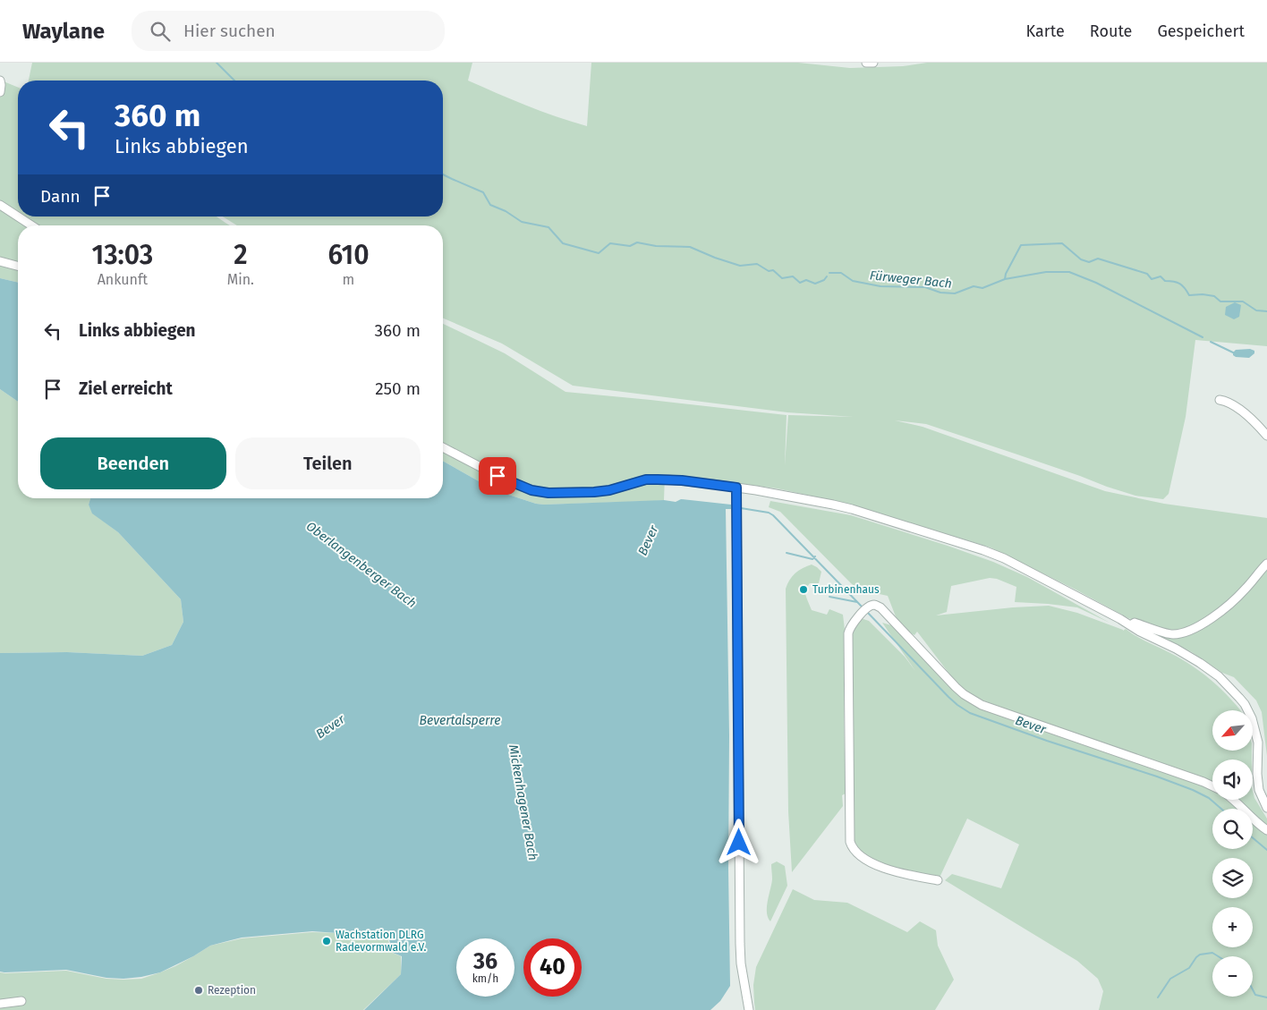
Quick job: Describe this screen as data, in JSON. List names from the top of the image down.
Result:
{
  "water": [
    "Fürweger Bach",
    "Bever",
    "Oberlangenberger Bach",
    "Bevertalsperre",
    "Mickenhagener Bach"
  ],
  "places": ["Turbinenhaus", "Wachstation DLRG Radevormwald e.V.", "Rezeption"],
  "north": "bottom left",
  "page": {
    "header": "Waylane",
    "search": "Hier suchen",
    "nav": ["Karte", "Route", "Gespeichert"],
    "turn": ["360 m", "Links abbiegen"],
    "then": "Dann",
    "eta": [
      "13:03",
      "Ankunft",
      "2",
      "Min.",
      "610",
      "m"
    ],
    "list": [
      {
        "name": "Links abbiegen",
        "value": "360 m"
      },
      {
        "name": "Ziel erreicht",
        "value": "250 m"
      }
    ],
    "buttons": ["Beenden", "Teilen"],
    "map_buttons": ["+", "−"],
    "speed": "36 km/h",
    "limit": "40"
  }
}
